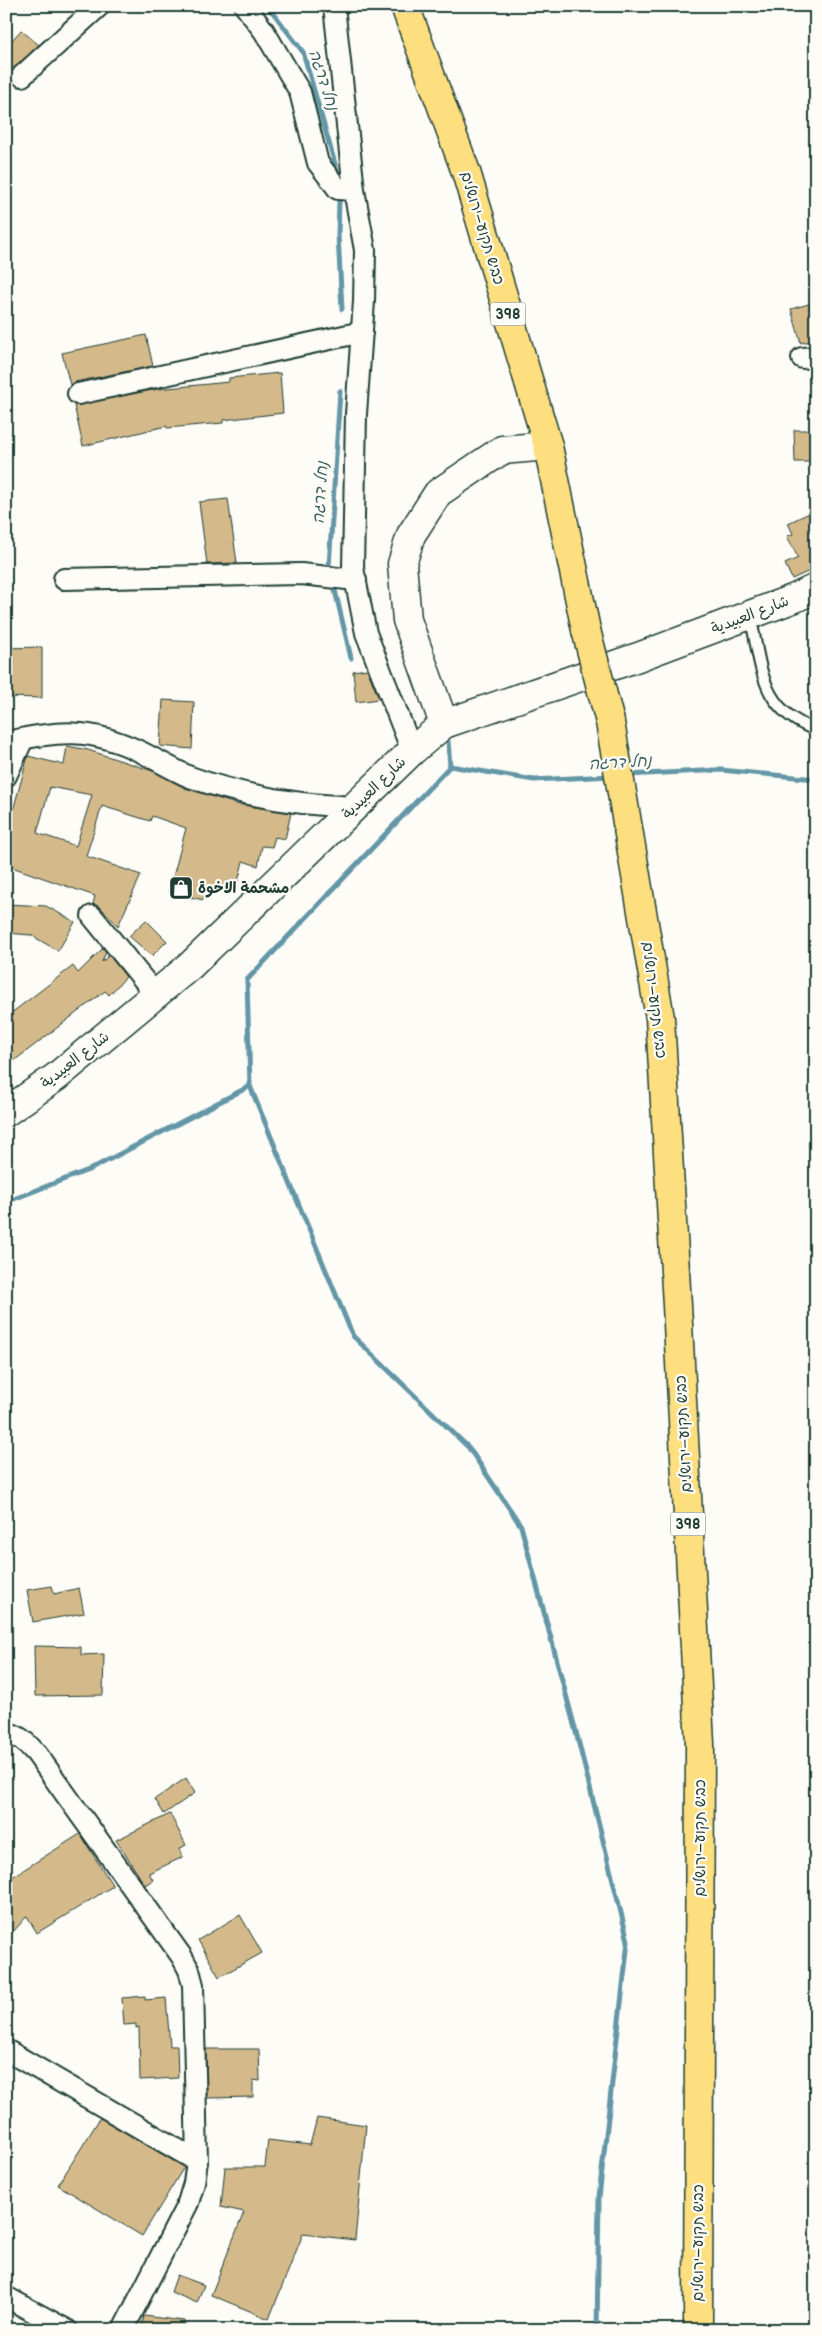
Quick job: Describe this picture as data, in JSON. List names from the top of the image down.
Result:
{
  "streets": {
    "main road": ["כביש תקוע–ירושלים", "398", "شارع العبيدية"]
  },
  "water": ["נחל דרגה"],
  "places": {
    "shop": ["مشحمة الاخوة"]
  }
}
